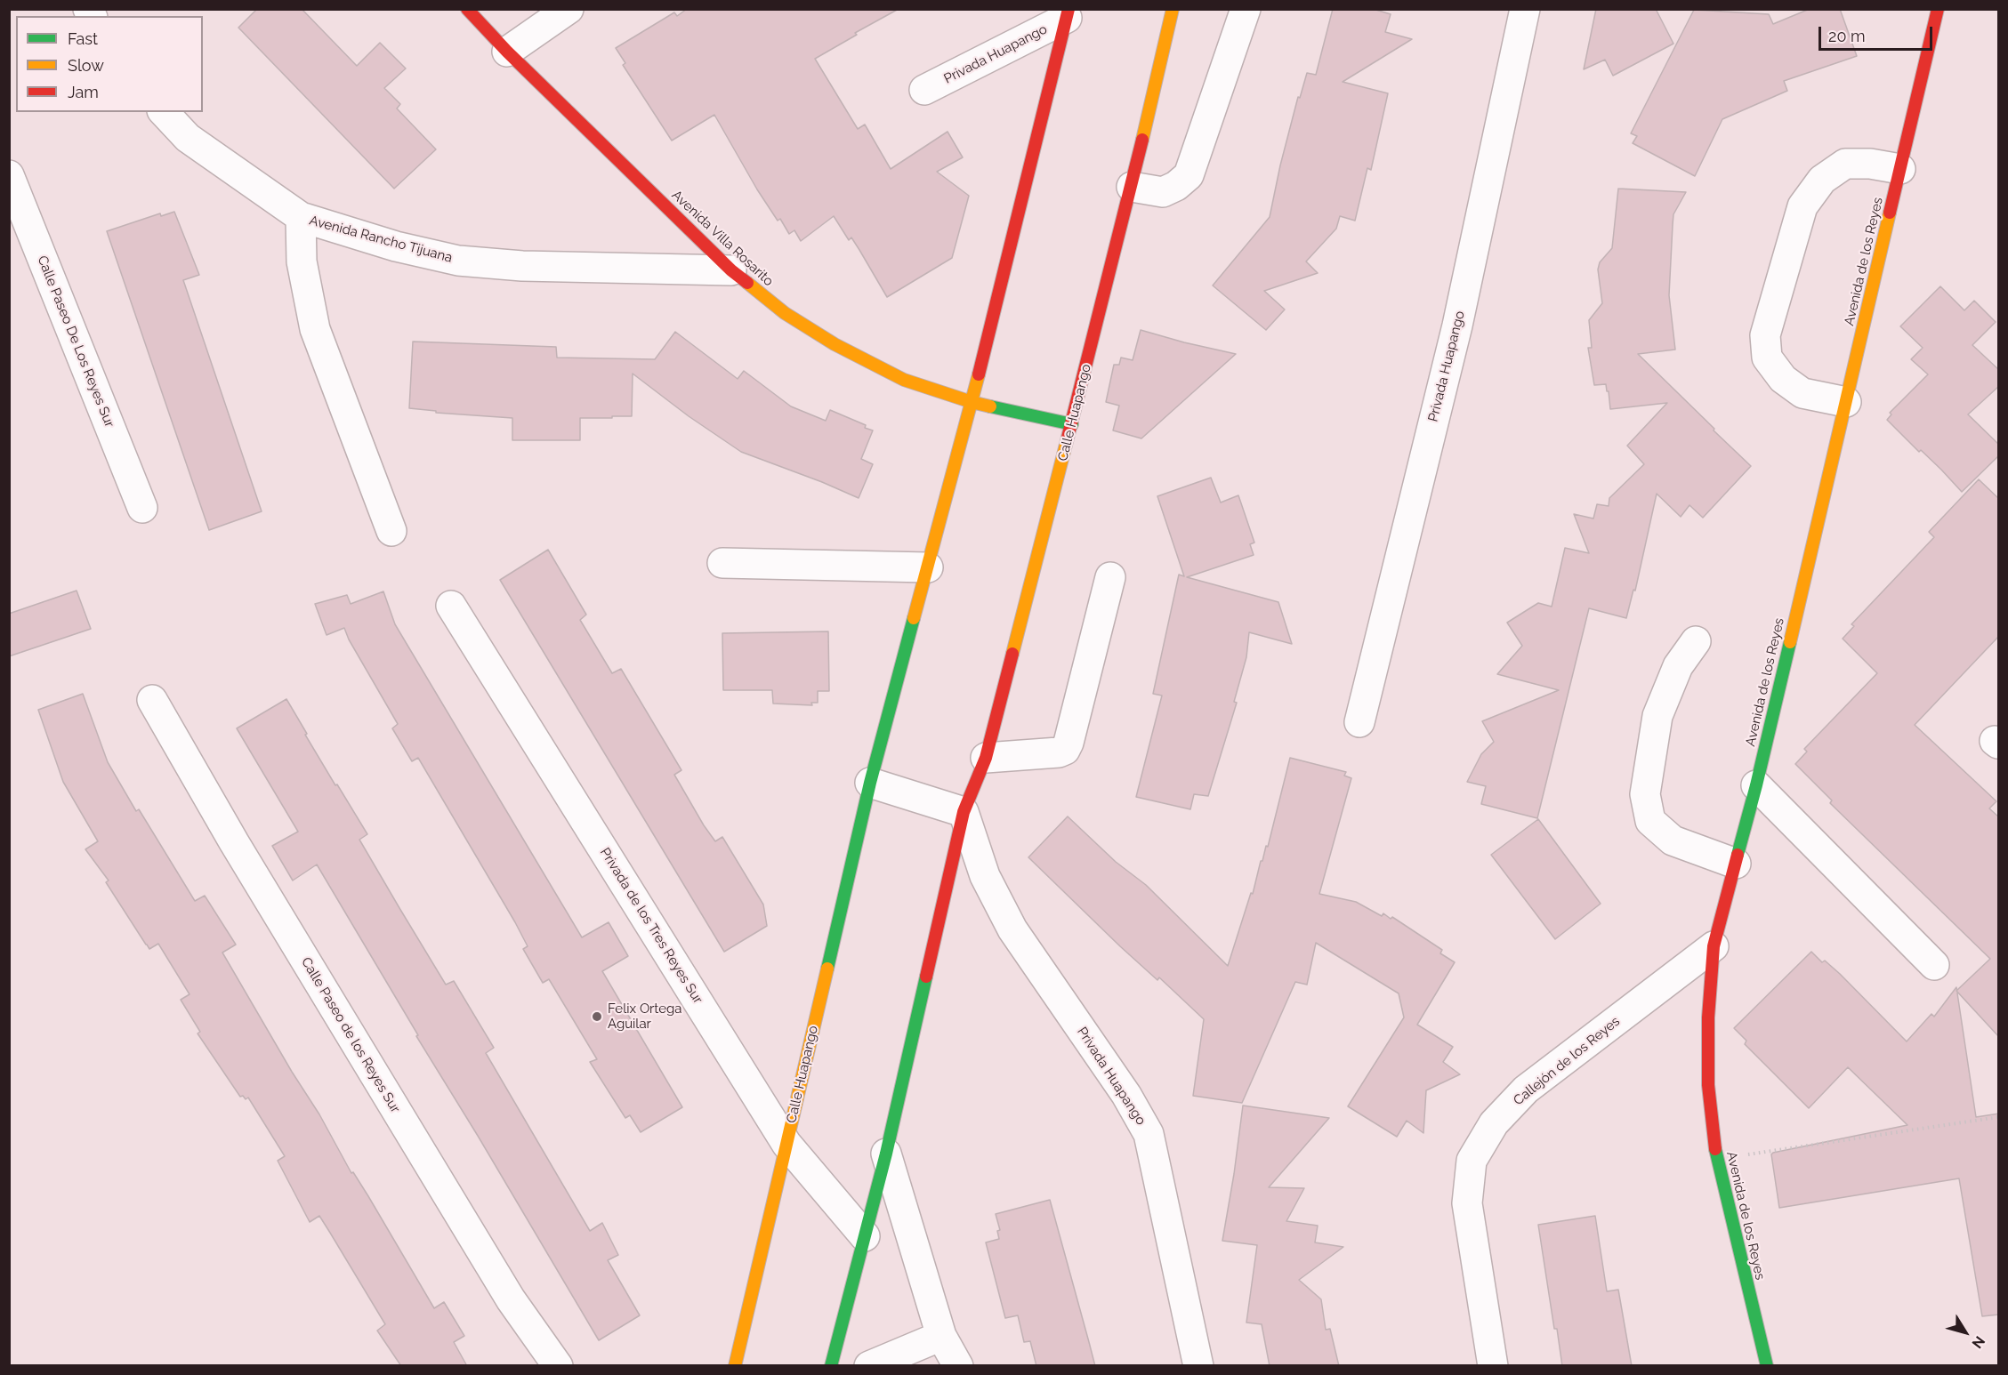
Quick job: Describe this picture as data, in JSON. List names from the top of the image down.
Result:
{
  "streets": {
    "main road": ["Avenida Villa Rosarito", "Avenida de los Reyes", "Calle Huapango"],
    "street": [
      "Privada Huapango",
      "Avenida Rancho Tijuana",
      "Calle Paseo De Los Reyes Sur",
      "Privada de los Tres Reyes Sur",
      "Calle Paseo de los Reyes Sur",
      "Callejón de los Reyes"
    ]
  },
  "crossings": [
    ["Privada Huapango", "Calle Huapango"],
    ["Avenida Villa Rosarito", "Avenida Rancho Tijuana"],
    ["Avenida Villa Rosarito", "Calle Huapango"],
    ["Avenida de los Reyes", "Callejón de los Reyes"],
    ["Calle Huapango", "Privada de los Tres Reyes Sur"]
  ],
  "places": ["Felix Ortega Aguilar"],
  "legend": ["Fast", "Slow", "Jam"],
  "scale_bar": "20 m",
  "north": "bottom right"
}
